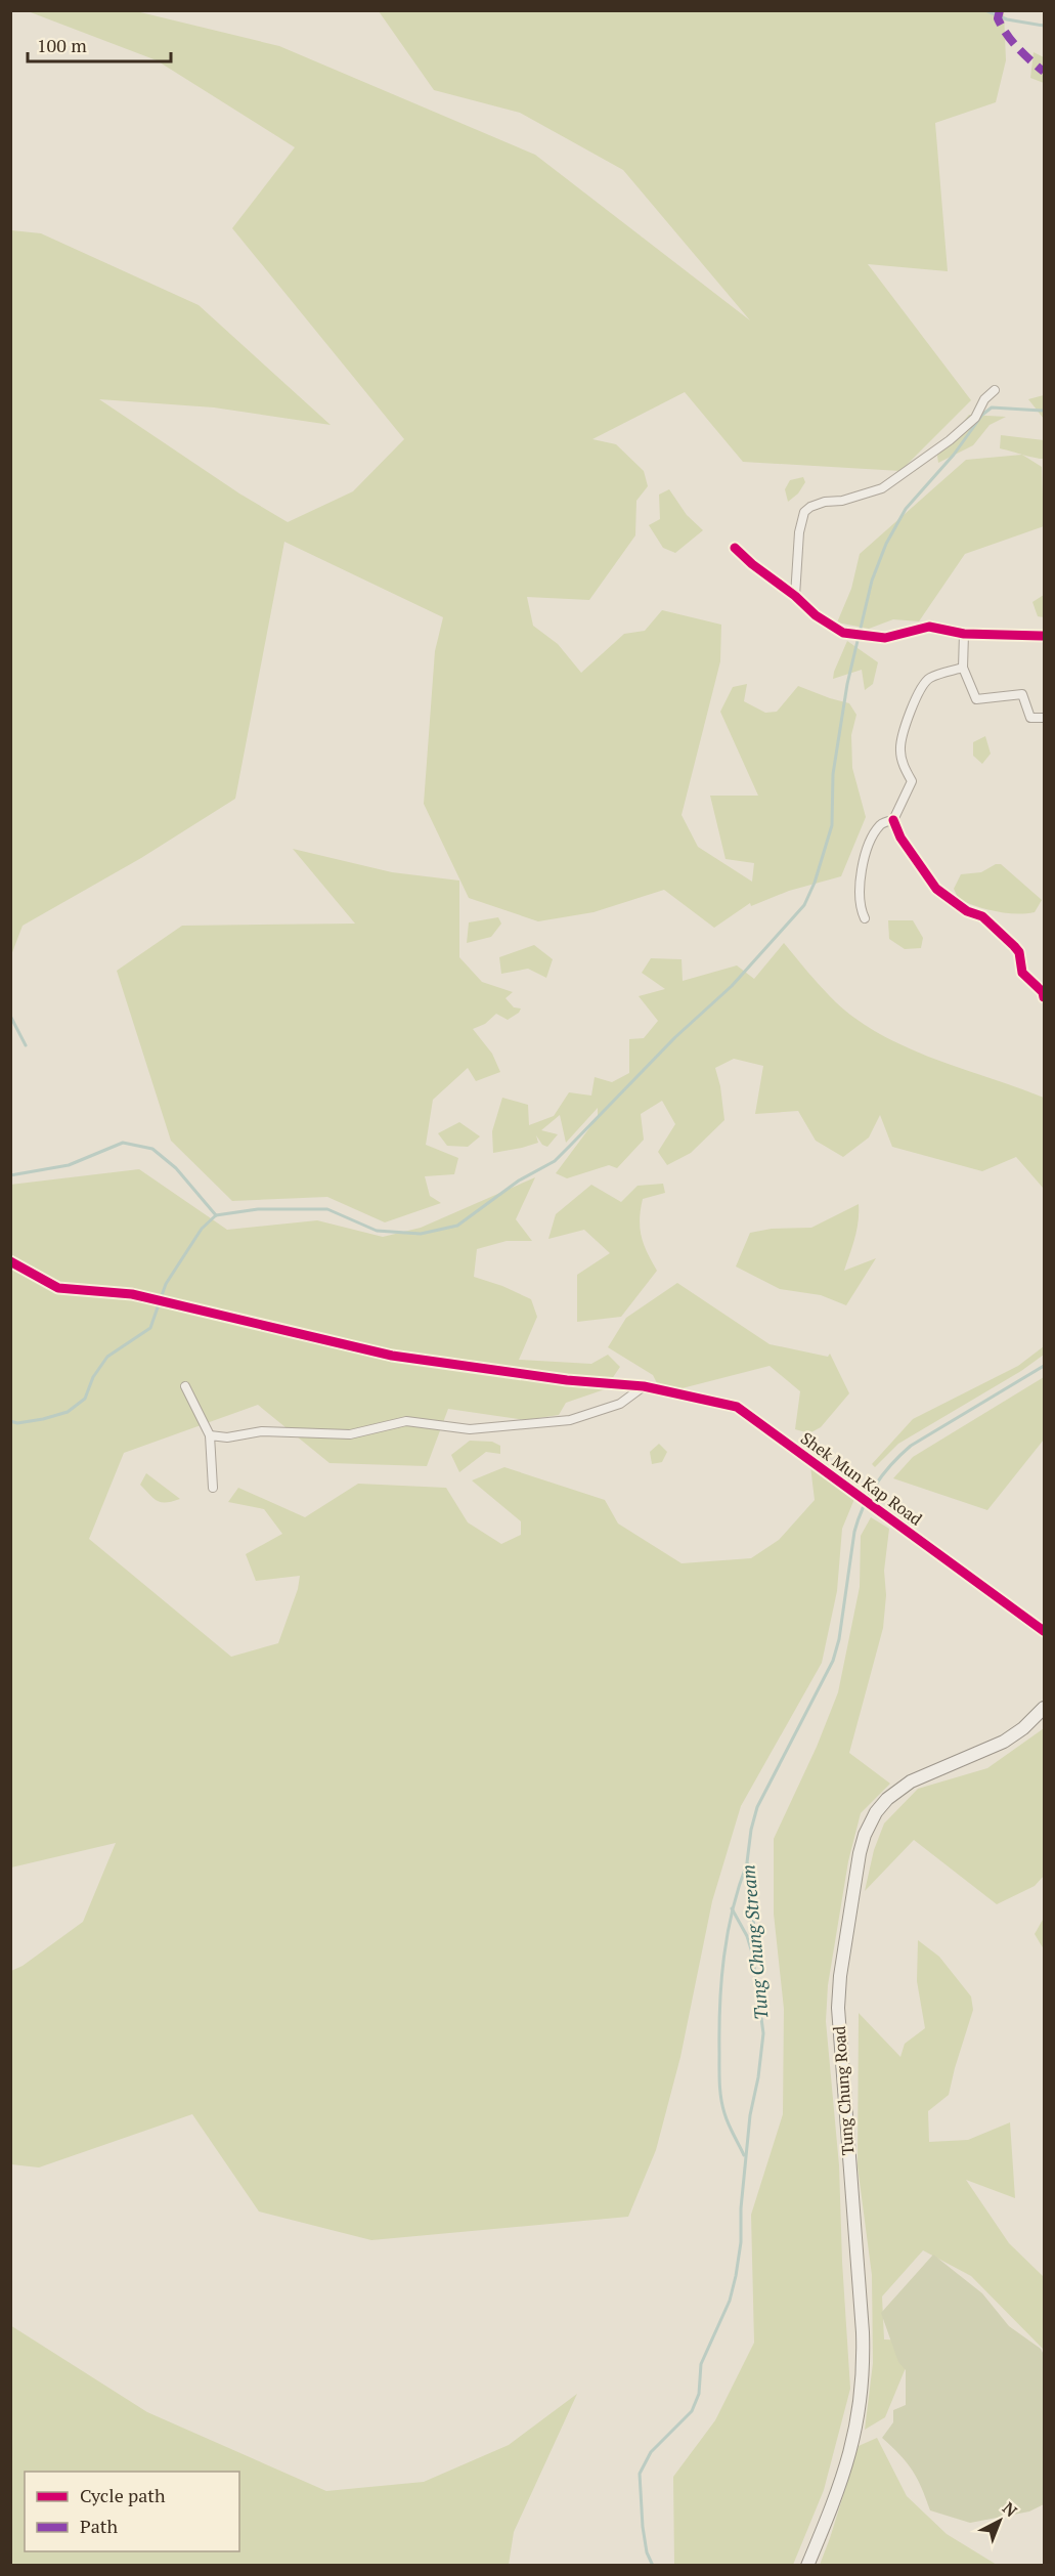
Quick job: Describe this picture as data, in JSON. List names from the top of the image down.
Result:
{
  "streets": {
    "main road": ["Tung Chung Road"],
    "street": ["Shek Mun Kap Road"]
  },
  "water": ["Tung Chung Stream"],
  "legend": ["Cycle path", "Path"],
  "scale_bar": "100 m",
  "north": "top right"
}
